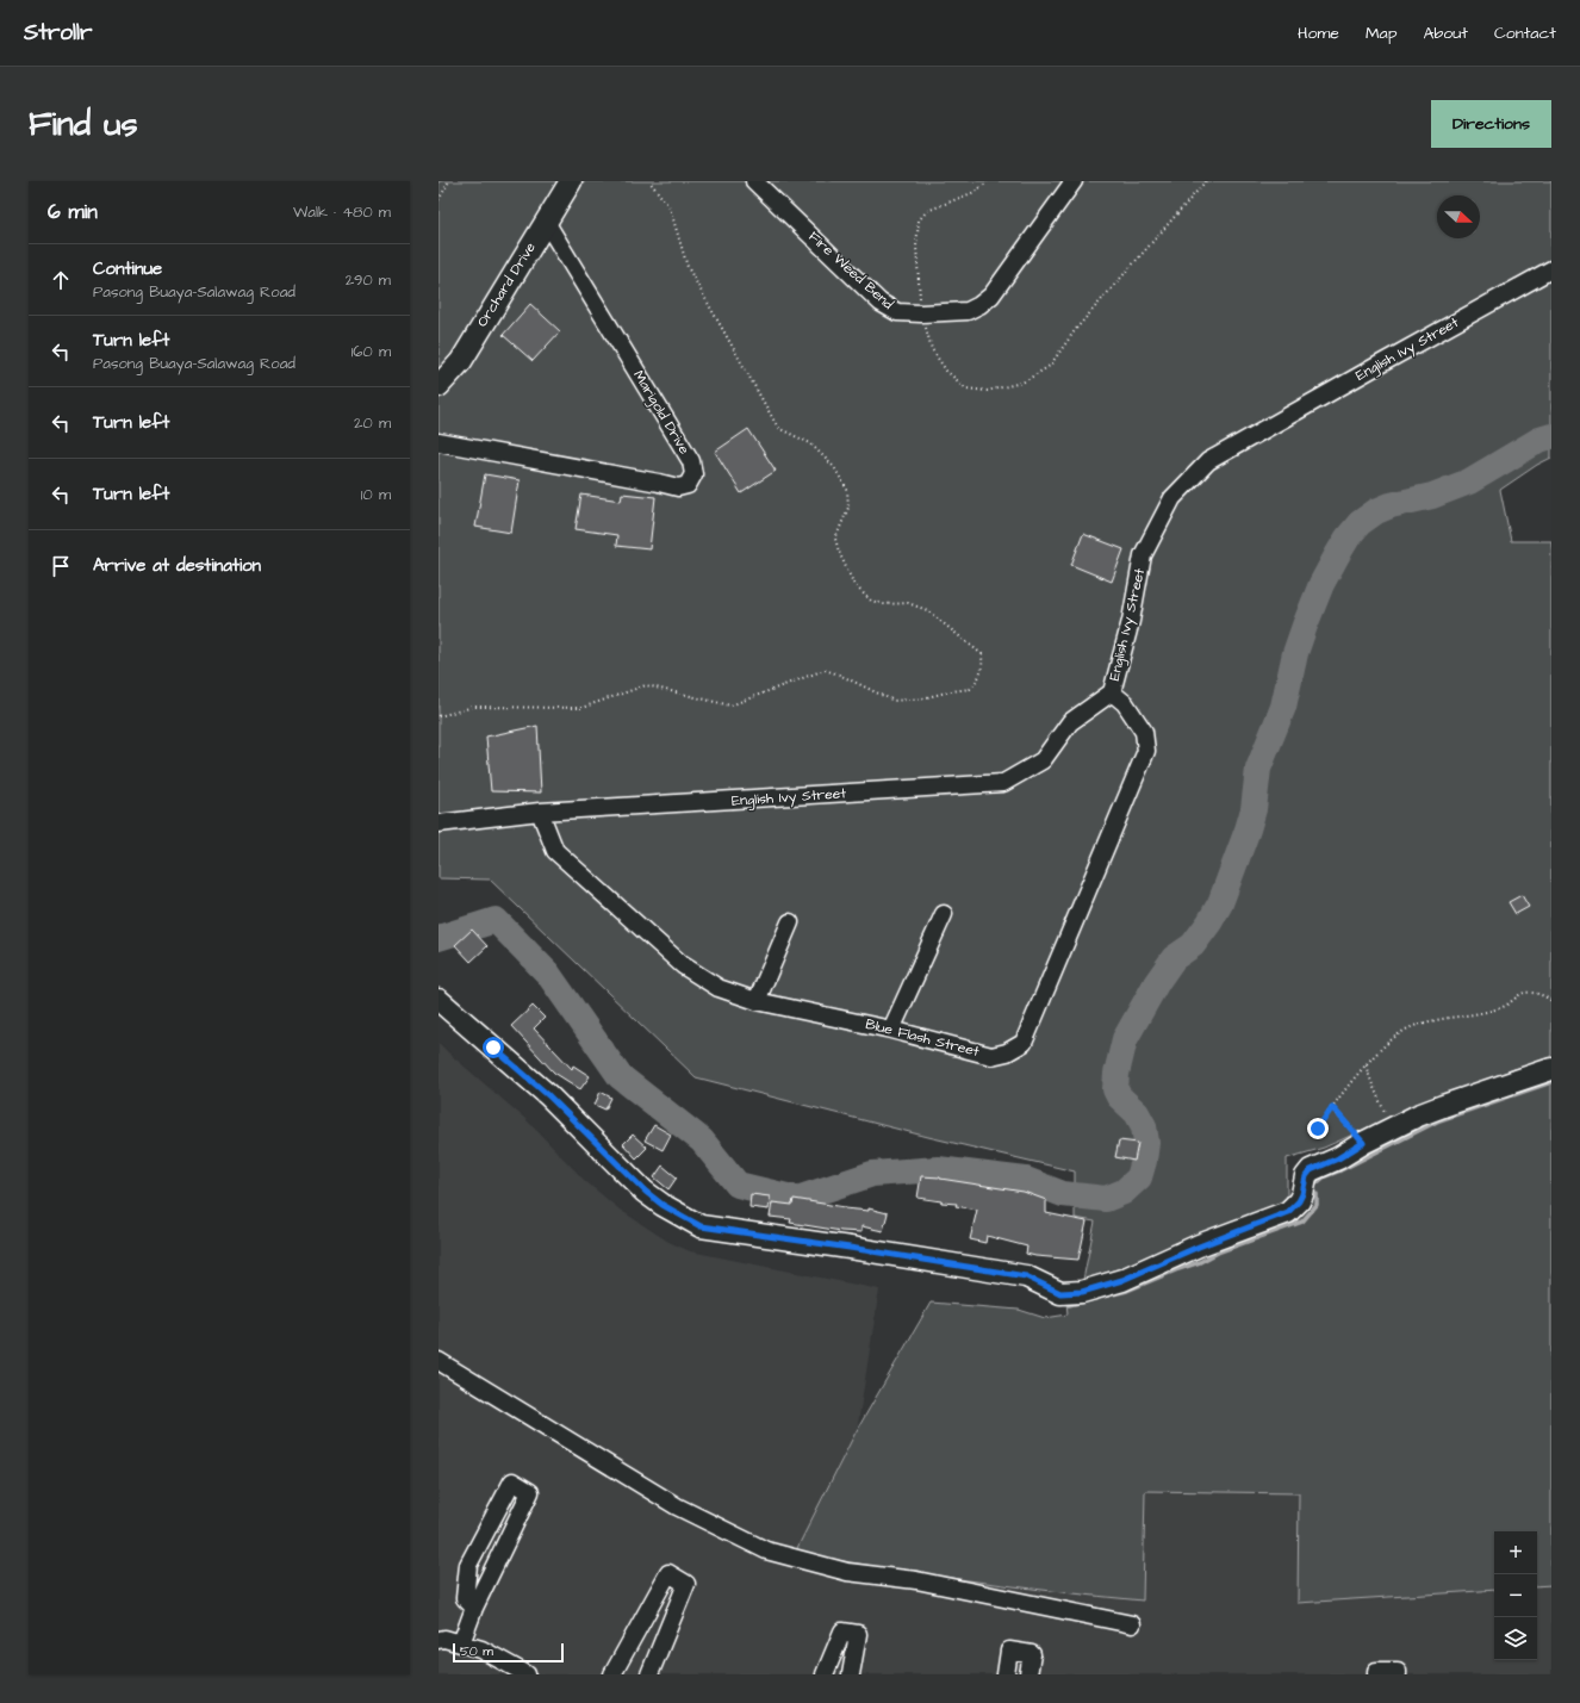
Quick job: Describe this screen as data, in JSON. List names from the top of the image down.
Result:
{
  "streets": {
    "street": [
      "Fire Weed Bend",
      "Orchard Drive",
      "English Ivy Street",
      "Marigold Drive",
      "Blue Flash Street"
    ]
  },
  "crossings": [
    ["Orchard Drive", "Marigold Drive"],
    ["English Ivy Street", "Blue Flash Street"]
  ],
  "scale_bar": "50 m",
  "north": "right",
  "page": {
    "header": "Strollr",
    "nav": [
      "Home",
      "Map",
      "About",
      "Contact"
    ],
    "buttons": "Directions",
    "title": "Find us",
    "heading": ["6 min", "Walk · 480 m"],
    "list": [
      ["Continue", "Pasong Buaya-Salawag Road", "290 m"],
      ["Turn left", "Pasong Buaya-Salawag Road", "160 m"],
      ["Turn left", "20 m"],
      ["Turn left", "10 m"],
      "Arrive at destination"
    ],
    "map_buttons": ["+", "−"],
    "scale": "50 m"
  }
}
